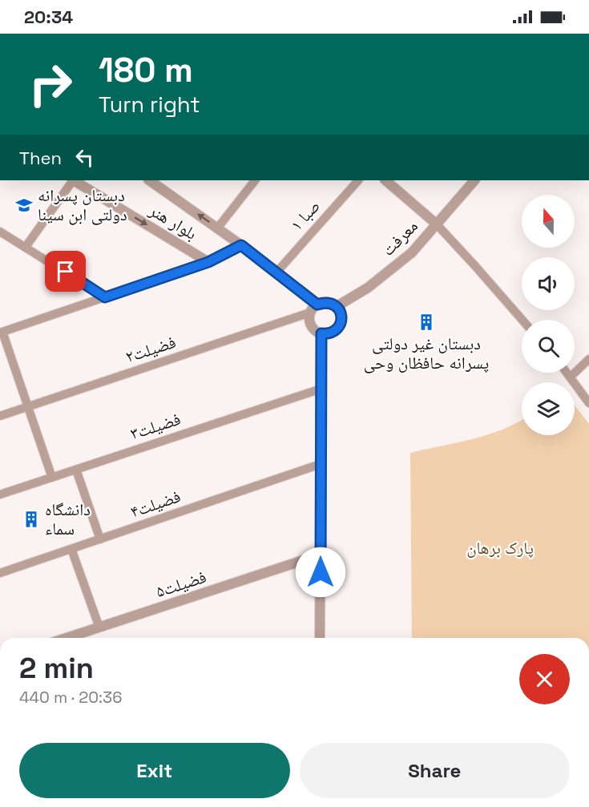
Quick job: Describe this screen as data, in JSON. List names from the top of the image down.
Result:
{
  "streets": {
    "street": [
      "صبا ۱",
      "بلوار هنر",
      "معرفت",
      "فضیلت۲",
      "فضیلت۳",
      "فضیلت۴",
      "فضیلت۵"
    ]
  },
  "crossings": [
    ["صبا ۱", "بلوار هنر"],
    ["بلوار هنر", "معرفت"],
    ["بلوار هنر", "فضیلت۲"],
    ["معرفت", "فضیلت۲"]
  ],
  "parks": ["پارک برهان"],
  "places": {
    "school or university": ["دبستان پسرانه دولتی ابن سینا"],
    "building": ["دبستان غیر دولتی پسرانه حافظان وحی", "دانشگاه سماء"]
  },
  "north": "top",
  "page": {
    "status": "20:34",
    "turn": ["180 m", "Turn right"],
    "then": "Then",
    "heading": ["2 min", "440 m · 20:36"],
    "buttons": ["Exit", "Share"]
  }
}
